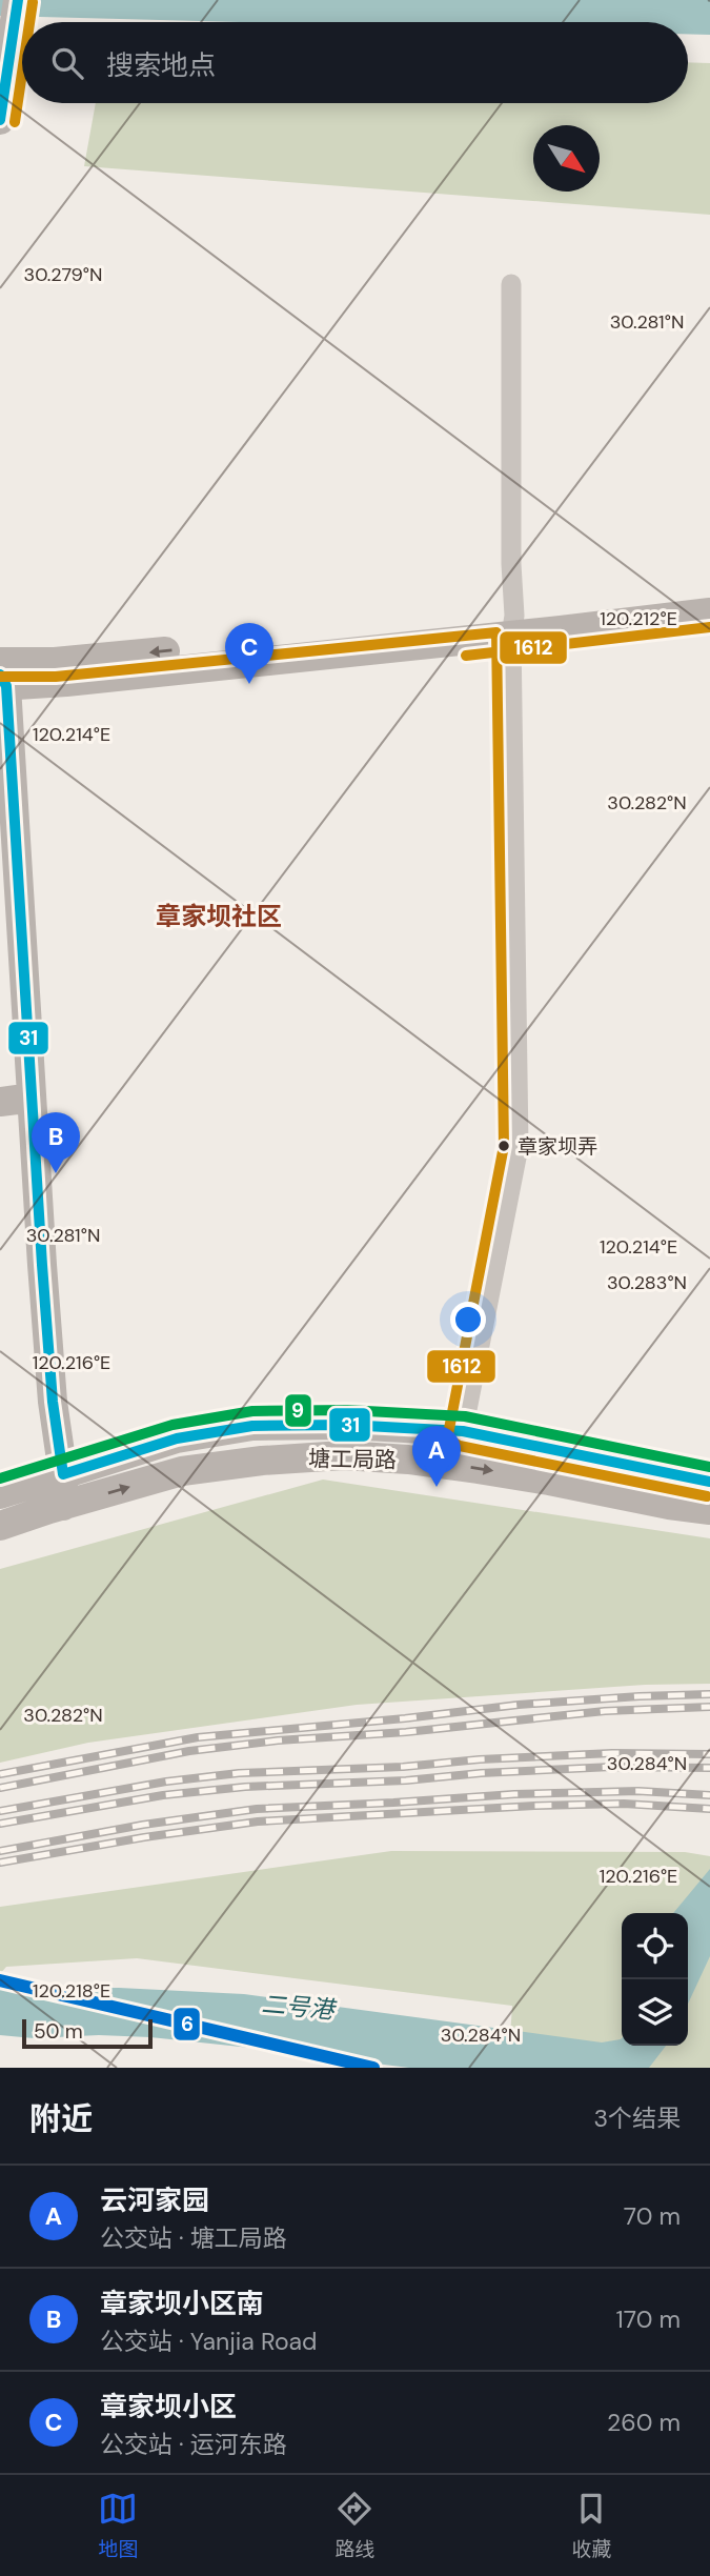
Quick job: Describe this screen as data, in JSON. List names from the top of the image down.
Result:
{
  "streets": {
    "main road": ["塘工局路"]
  },
  "districts": ["章家坝社区"],
  "water": ["二号港"],
  "places": ["章家坝弄"],
  "lines": [
    "transit line 31",
    "transit line 1612",
    "transit line 9",
    "transit line 6"
  ],
  "scale_bar": "50 m",
  "north": "bottom right",
  "page": {
    "search": "搜索地点",
    "pins": ["C", "B", "A"],
    "scale": "50 m",
    "heading": ["附近", "3个结果"],
    "list": [
      {
        "mark": "A",
        "name": "云河家园",
        "note": "公交站 · 塘工局路",
        "value": "70 m"
      },
      {
        "mark": "B",
        "name": "章家坝小区南",
        "note": "公交站 · Yanjia Road",
        "value": "170 m"
      },
      {
        "mark": "C",
        "name": "章家坝小区",
        "note": "公交站 · 运河东路",
        "value": "260 m"
      }
    ],
    "nav": ["地图", "路线", "收藏"]
  },
  "coordinates": [
    "30.279°N",
    "30.281°N",
    "120.212°E",
    "120.214°E",
    "30.282°N",
    "30.283°N",
    "120.216°E",
    "30.284°N",
    "120.218°E"
  ]
}
